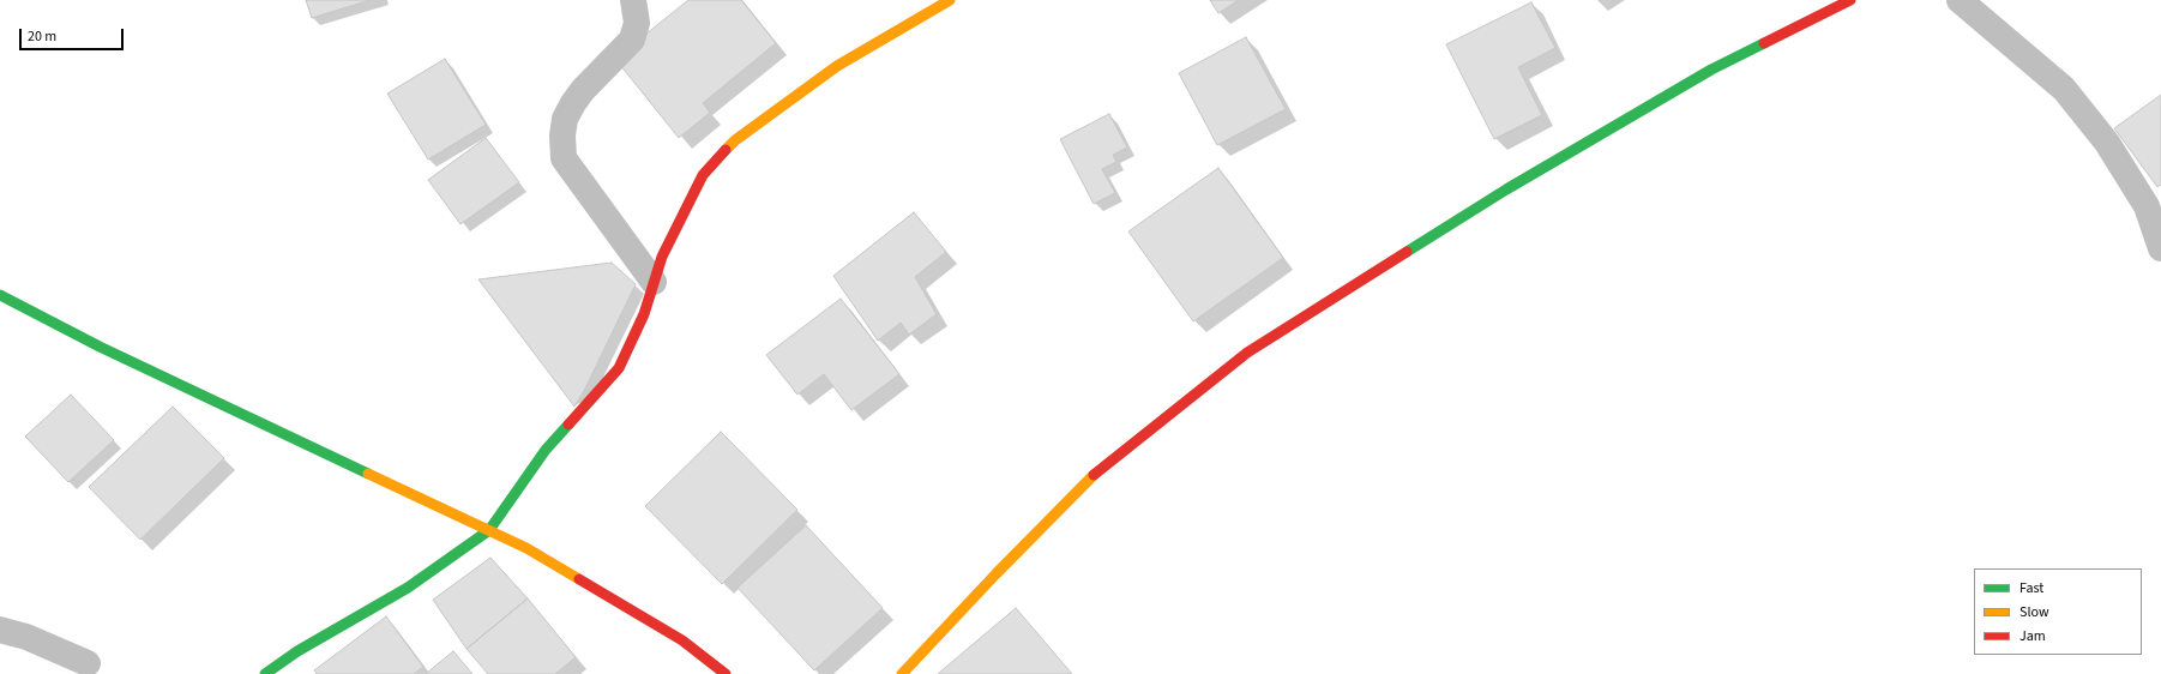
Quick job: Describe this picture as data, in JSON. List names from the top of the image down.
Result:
{
  "legend": ["Fast", "Slow", "Jam"],
  "scale_bar": "20 m"
}
